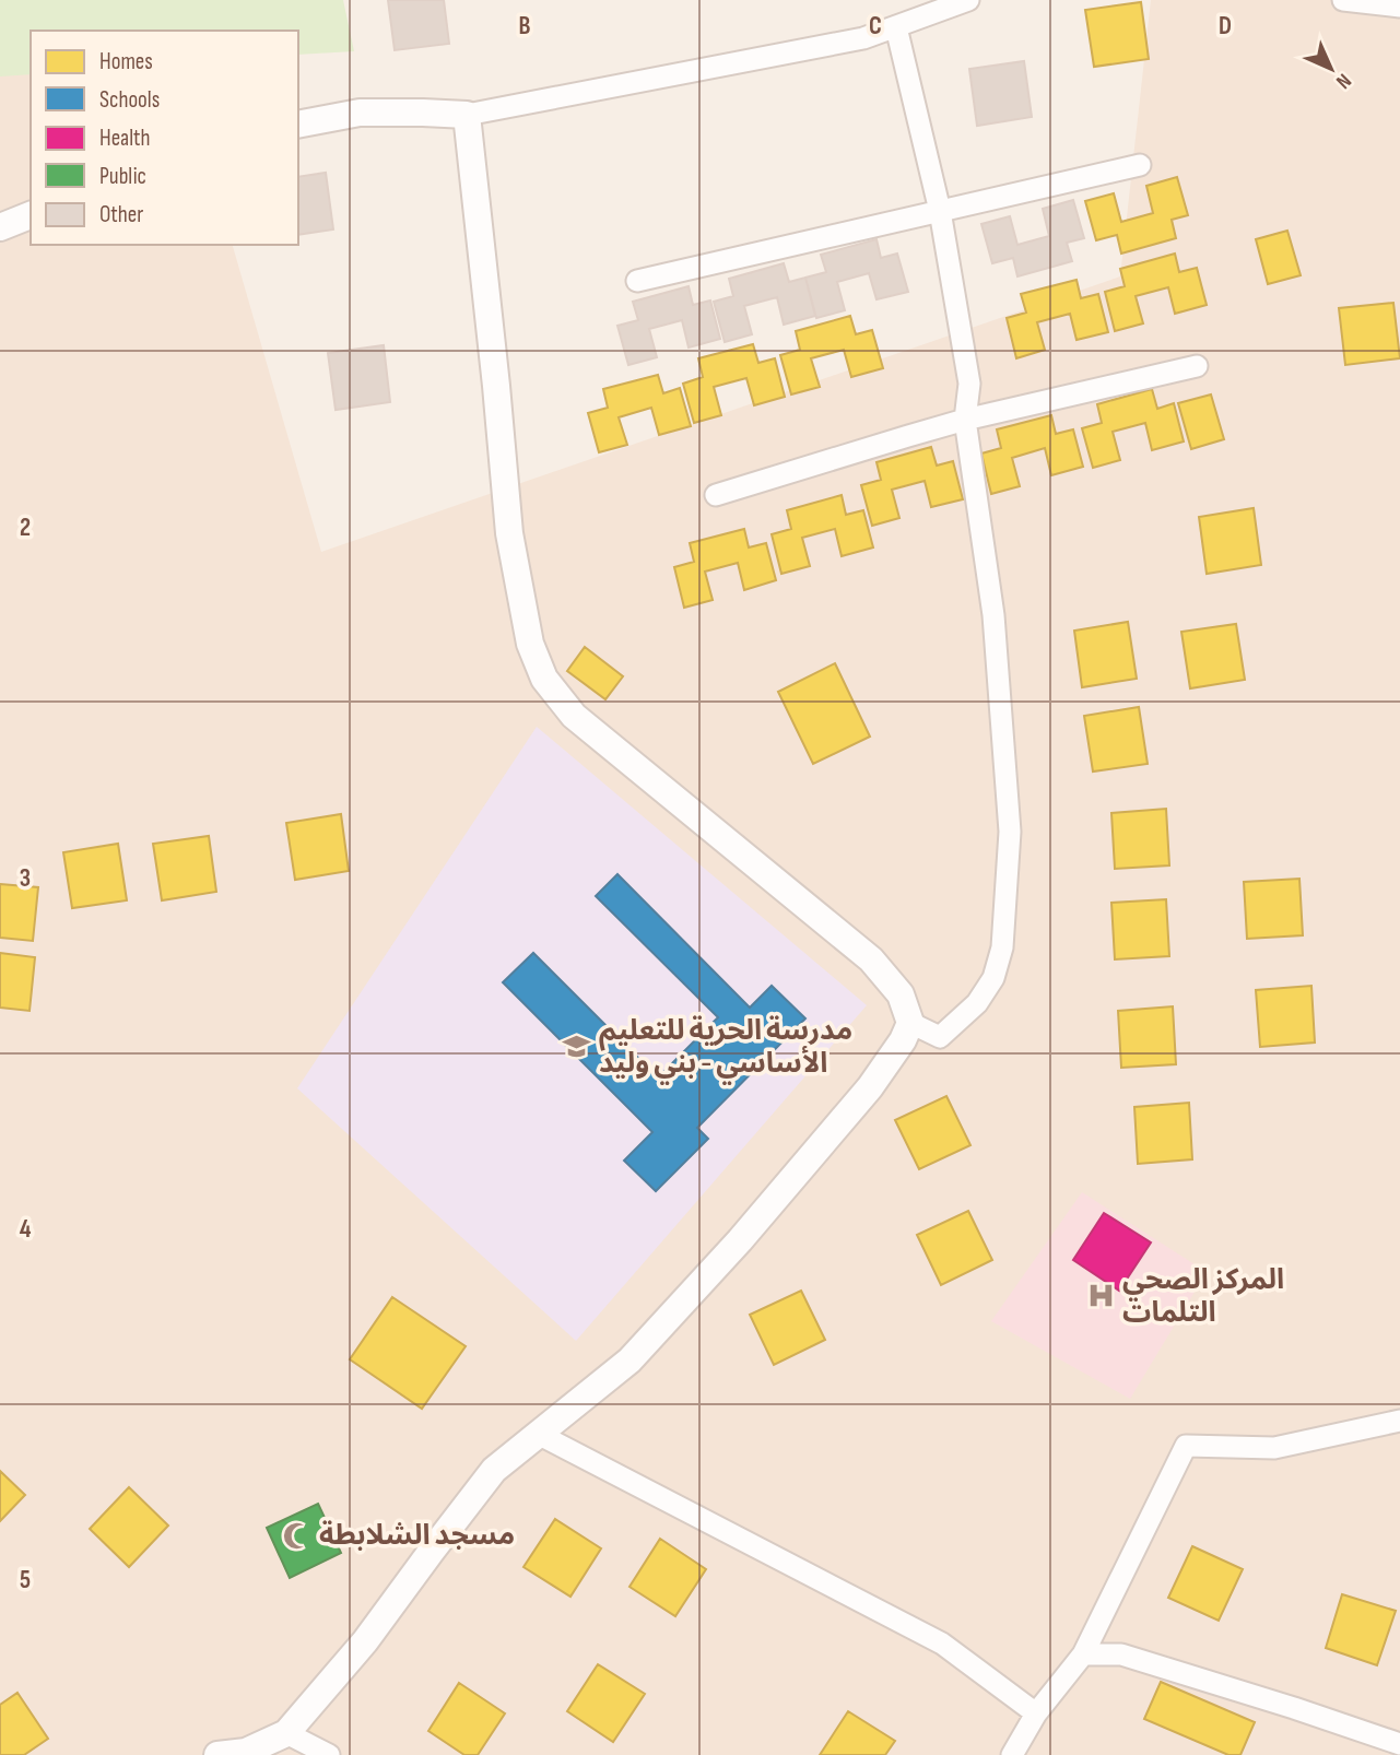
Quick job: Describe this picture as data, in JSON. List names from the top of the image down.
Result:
{
  "places": {
    "school or university": ["مدرسة الحرية للتعليم الأساسي - بني وليد"],
    "hospital": ["المركز الصحي التلمات"],
    "mosque": ["مسجد الشلابطة"]
  },
  "legend": [
    "Homes",
    "Schools",
    "Health",
    "Public",
    "Other"
  ],
  "north": "bottom right",
  "grid": {
    "columns": ["B", "C", "D"],
    "rows": [
      "2",
      "3",
      "4",
      "5"
    ]
  }
}
